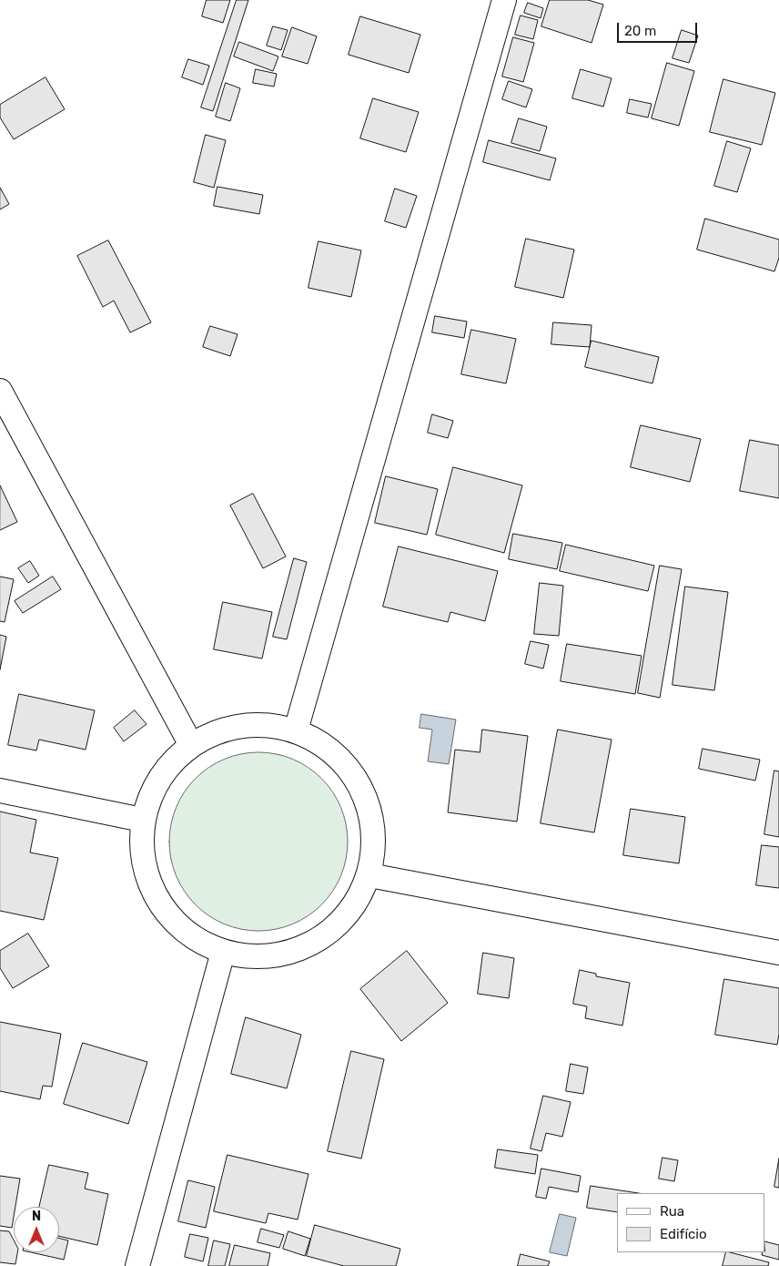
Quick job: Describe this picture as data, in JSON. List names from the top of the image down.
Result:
{
  "legend": ["Rua", "Edifício"],
  "scale_bar": "20 m",
  "north": "top"
}
